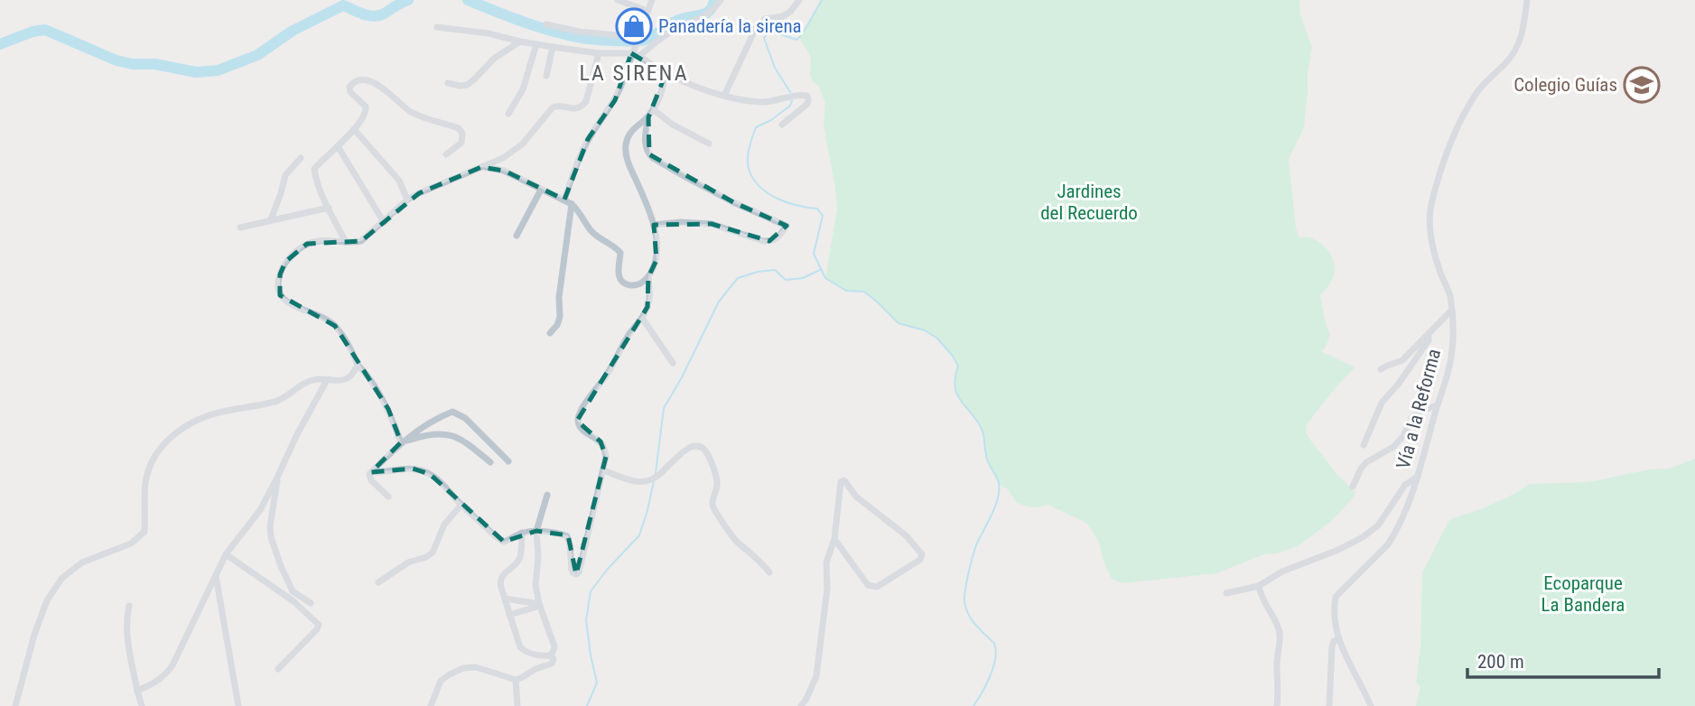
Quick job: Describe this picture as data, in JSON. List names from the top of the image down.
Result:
{
  "streets": {
    "street": ["Vía a la Reforma"]
  },
  "districts": ["LA SIRENA"],
  "parks": ["Jardines del Recuerdo", "Ecoparque La Bandera"],
  "places": {
    "shop": ["Panadería la sirena"],
    "school or university": ["Colegio Guías"]
  },
  "scale_bar": "200 m"
}
